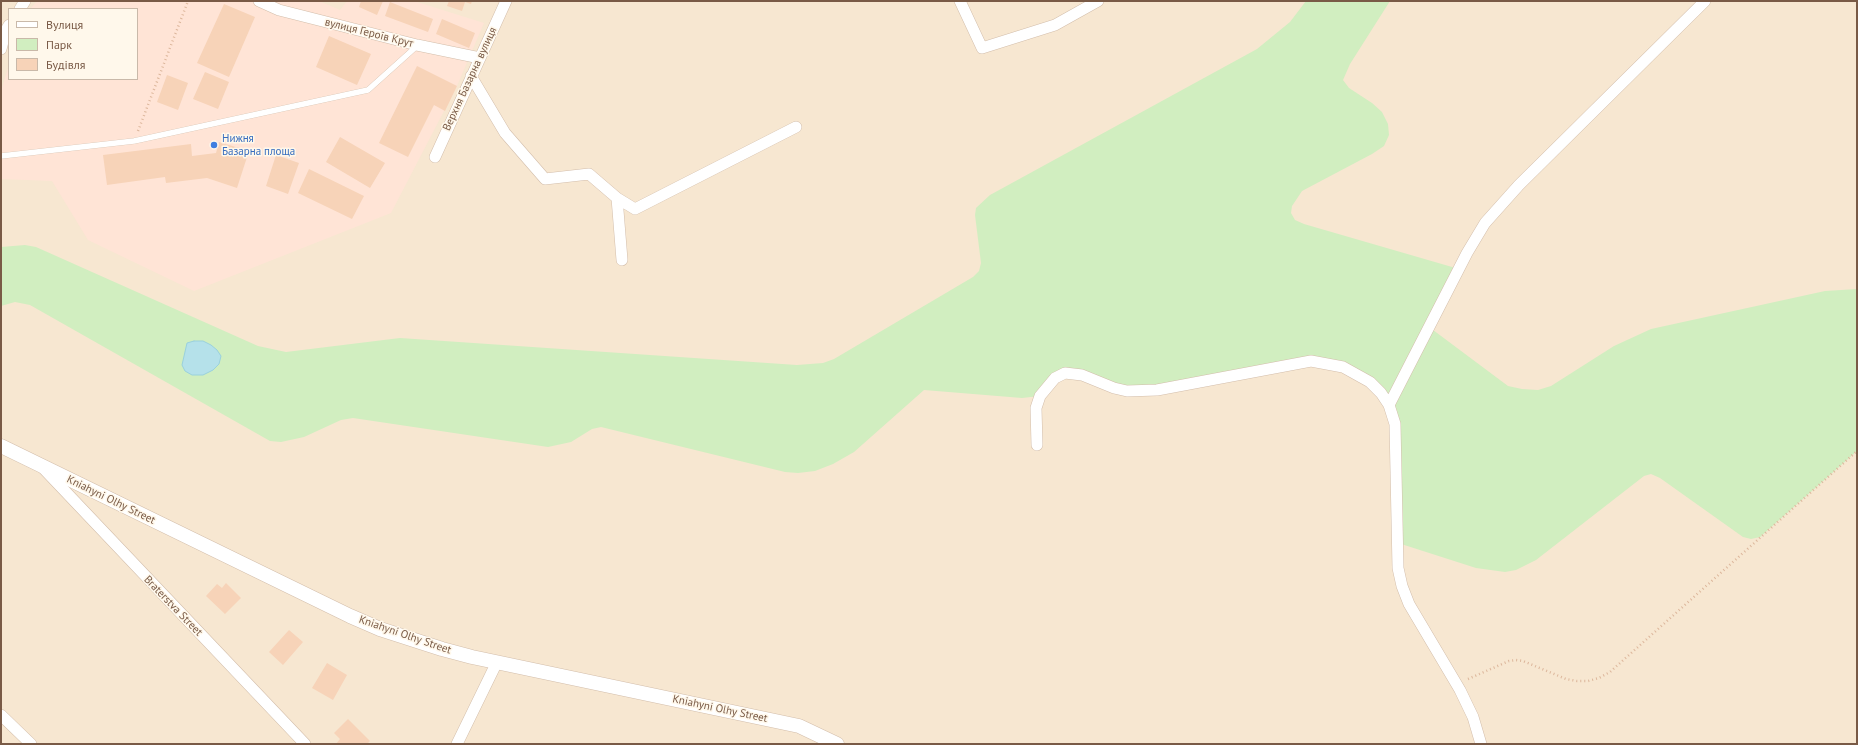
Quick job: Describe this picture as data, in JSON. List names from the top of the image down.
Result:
{
  "streets": {
    "street": [
      "вулиця Героїв Крут",
      "Верхня Базарна вулиця",
      "Kniahyni Olhy Street",
      "Braterstva Street"
    ]
  },
  "crossings": [
    ["вулиця Героїв Крут", "Верхня Базарна вулиця"],
    ["Kniahyni Olhy Street", "Braterstva Street"]
  ],
  "places": ["Нижня Базарна площа"],
  "legend": ["Вулиця", "Парк", "Будівля"]
}
